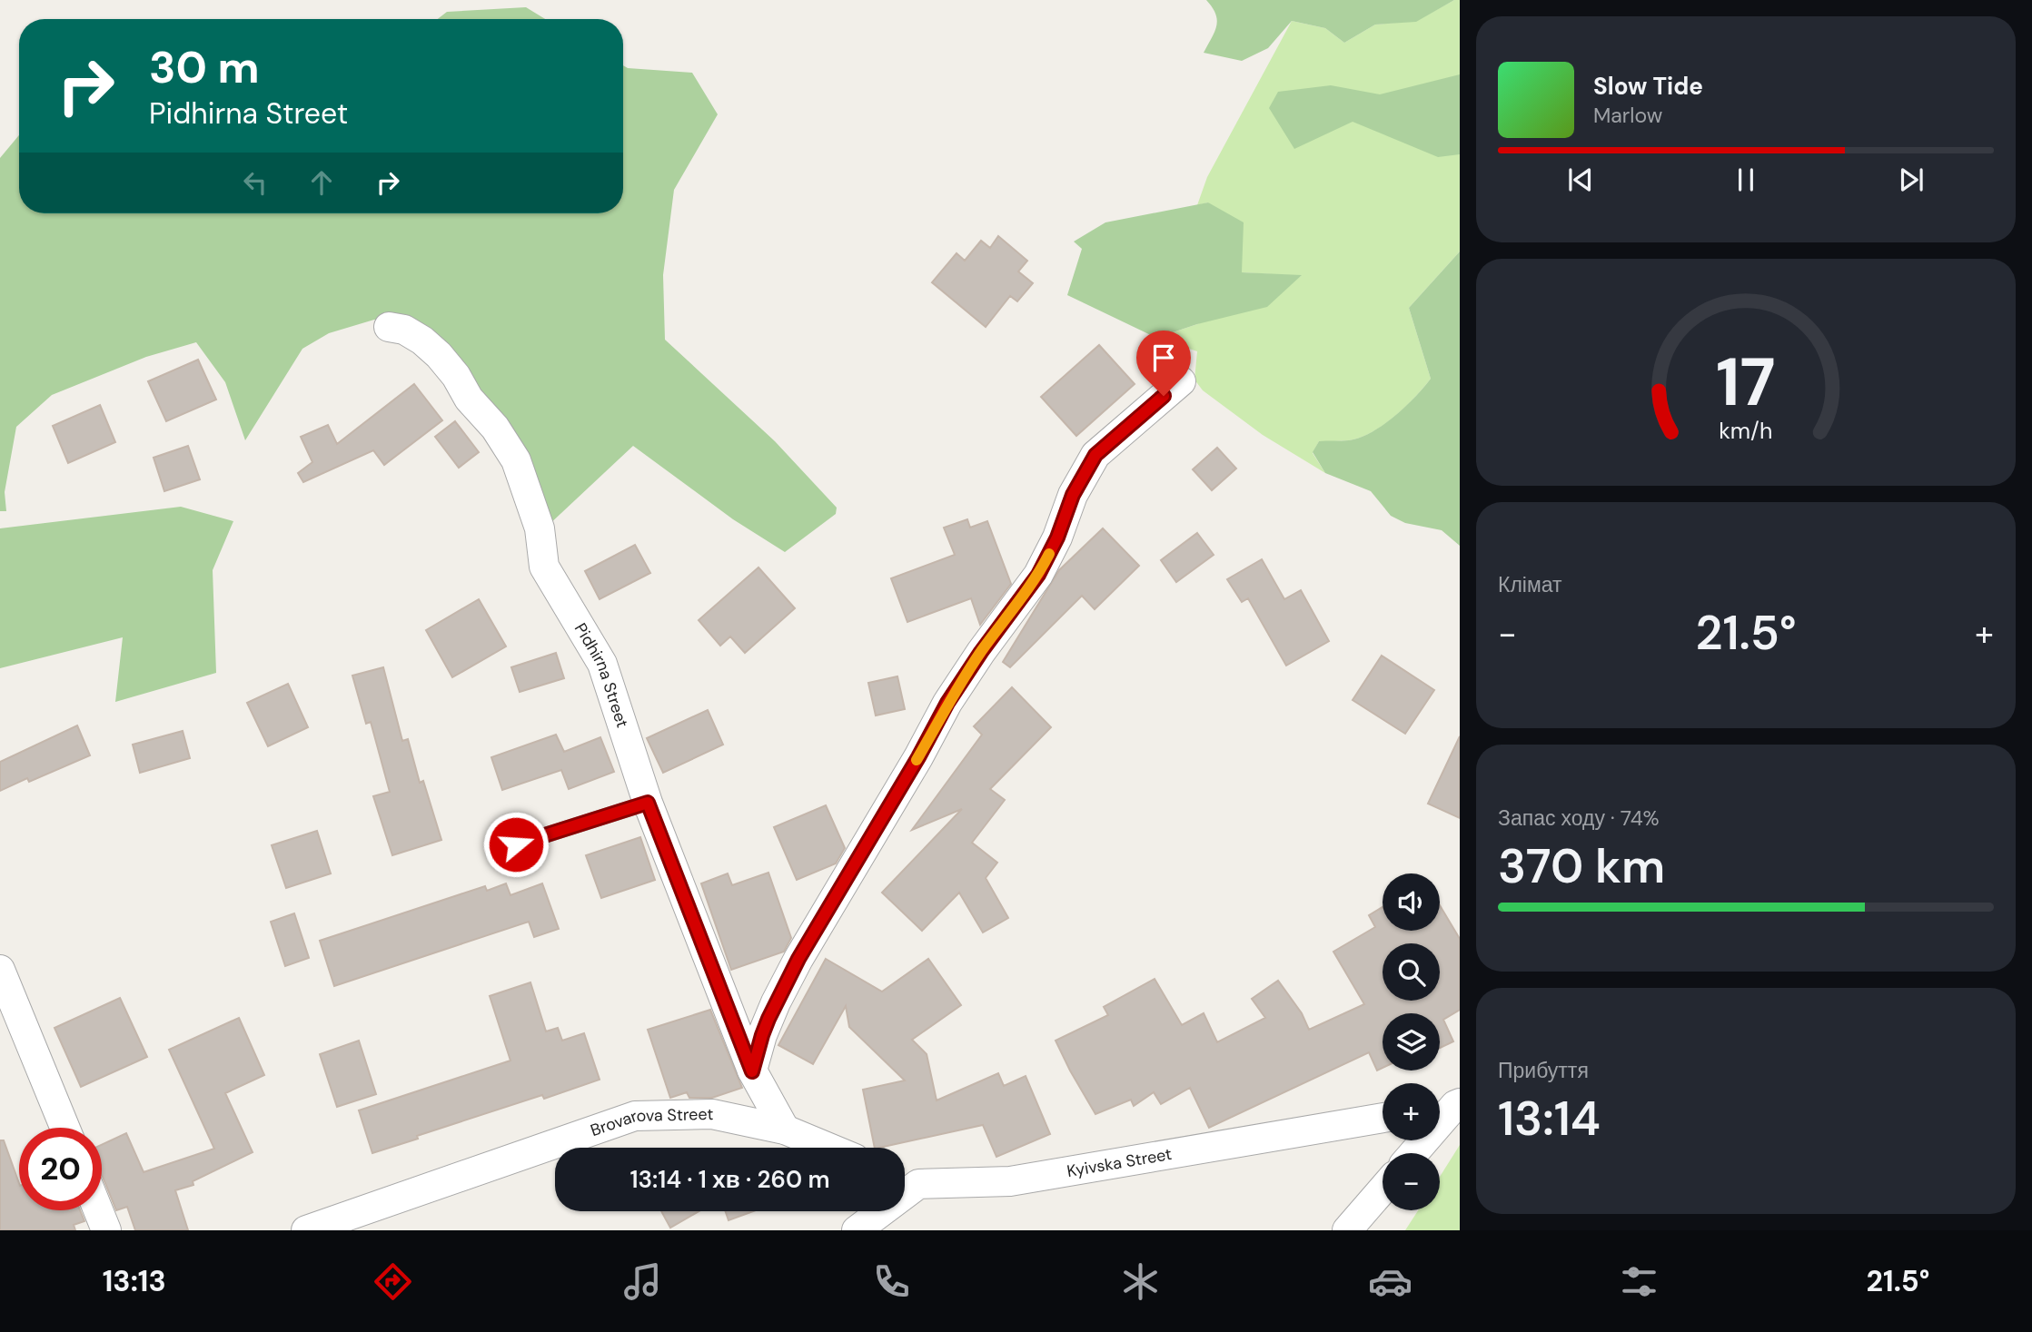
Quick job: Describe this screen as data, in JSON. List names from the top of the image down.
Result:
{
  "streets": {
    "street": ["Pidhirna Street", "Brovarova Street", "Kyivska Street"]
  },
  "crossings": [
    ["Pidhirna Street", "Brovarova Street"]
  ],
  "page": {
    "turn": ["30 m", "Pidhirna Street"],
    "song": ["Slow Tide", "Marlow"],
    "tile": [
      "Клімат",
      ["Запас ходу · 74%", "370 km"],
      ["Прибуття", "13:14"]
    ],
    "heat": ["−", "21.5°", "+"],
    "map_buttons": ["+", "−"],
    "limit": "20",
    "trip": "13:14 · 1 хв · 260 m",
    "tabs": ["13:13", "21.5°"],
    "gauge": ["17", "km/h"]
  }
}
